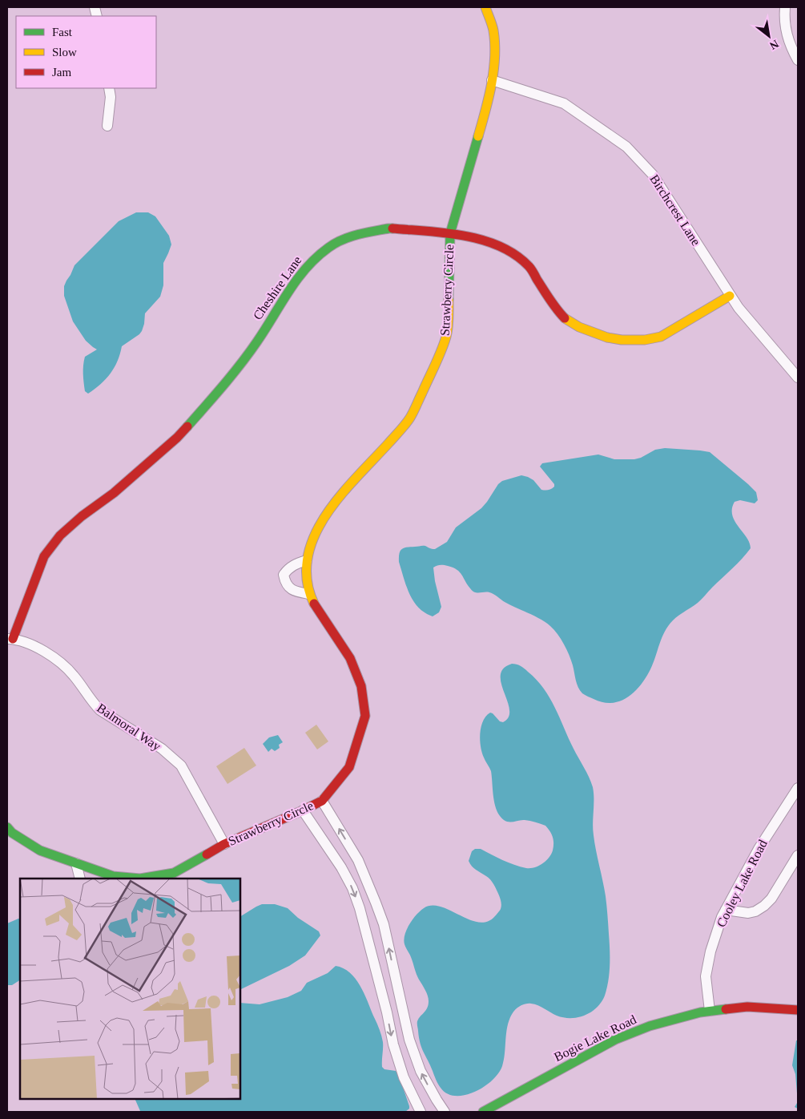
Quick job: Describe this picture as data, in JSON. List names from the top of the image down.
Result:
{
  "streets": {
    "street": [
      "Birchcrest Lane",
      "Cheshire Lane",
      "Strawberry Circle",
      "Balmoral Way",
      "Cooley Lake Road",
      "Bogie Lake Road"
    ]
  },
  "crossings": [
    ["Birchcrest Lane", "Cheshire Lane"],
    ["Birchcrest Lane", "Strawberry Circle"],
    ["Cheshire Lane", "Strawberry Circle"],
    ["Cheshire Lane", "Balmoral Way"],
    ["Strawberry Circle", "Balmoral Way"],
    ["Cooley Lake Road", "Bogie Lake Road"]
  ],
  "legend": ["Fast", "Slow", "Jam"],
  "north": "bottom right"
}
